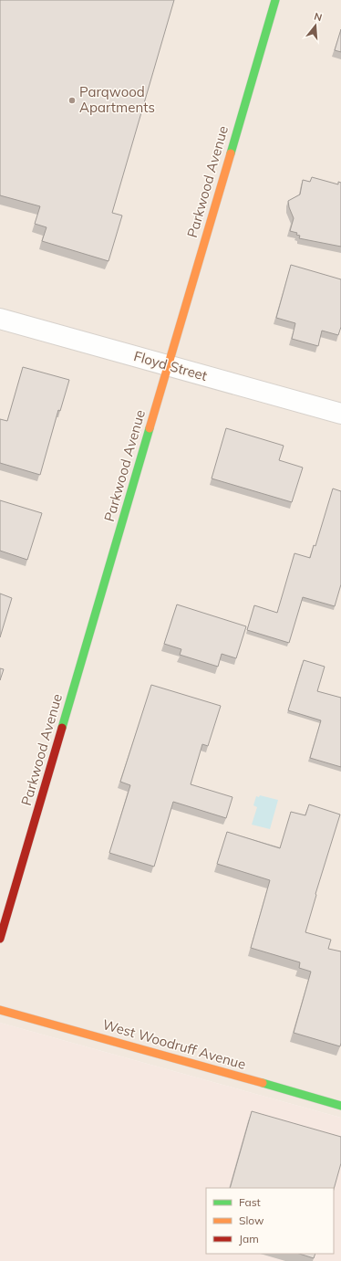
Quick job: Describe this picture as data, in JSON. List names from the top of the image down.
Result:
{
  "streets": {
    "street": ["Parkwood Avenue", "Floyd Street", "West Woodruff Avenue"]
  },
  "crossings": [
    ["Parkwood Avenue", "Floyd Street"]
  ],
  "places": ["Parqwood Apartments"],
  "legend": ["Fast", "Slow", "Jam"],
  "north": "top"
}
